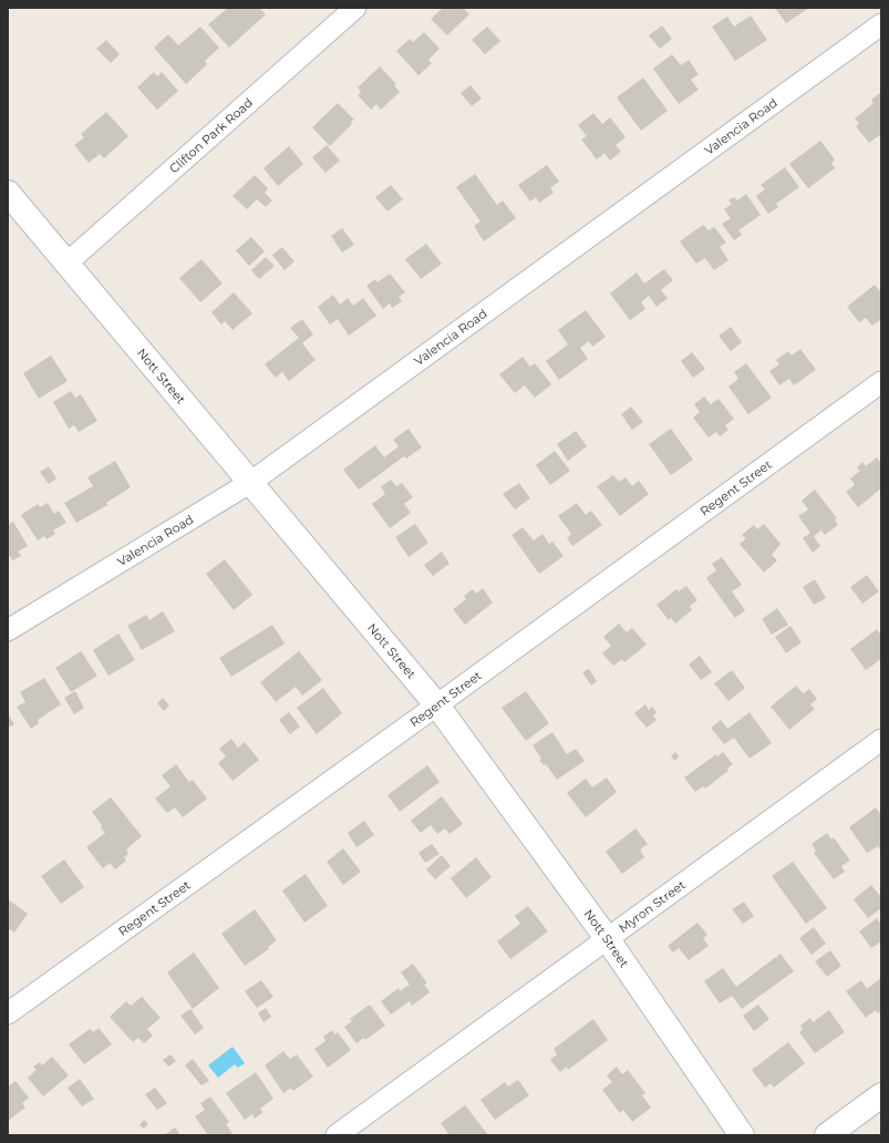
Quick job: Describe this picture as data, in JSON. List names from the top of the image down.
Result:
{
  "streets": {
    "main road": ["Nott Street"],
    "street": [
      "Valencia Road",
      "Clifton Park Road",
      "Regent Street",
      "Myron Street"
    ]
  },
  "crossings": [
    ["Valencia Road", "Nott Street"],
    ["Clifton Park Road", "Nott Street"],
    ["Nott Street", "Regent Street"],
    ["Nott Street", "Myron Street"]
  ]
}
